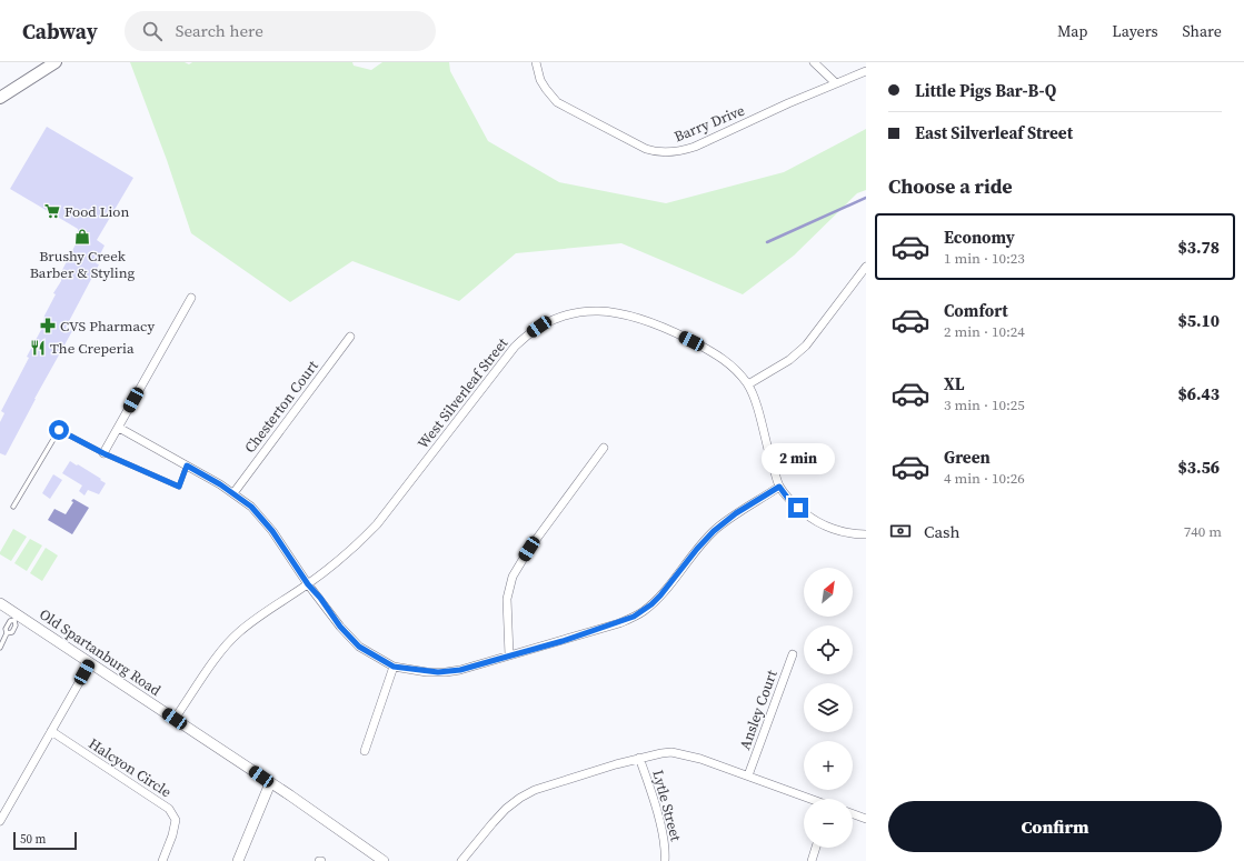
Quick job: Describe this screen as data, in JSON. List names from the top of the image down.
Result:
{
  "streets": {
    "street": [
      "Barry Drive",
      "West Silverleaf Street",
      "Chesterton Court",
      "Old Spartanburg Road",
      "Ansley Court",
      "Halcyon Circle",
      "Lytle Street"
    ]
  },
  "crossings": [
    ["West Silverleaf Street", "Old Spartanburg Road"]
  ],
  "places": {
    "supermarket": ["Food Lion"],
    "shop": ["Brushy Creek Barber & Styling"],
    "pharmacy": ["CVS Pharmacy"],
    "restaurant": ["The Creperia"]
  },
  "scale_bar": "50 m",
  "north": "top right",
  "page": {
    "header": "Cabway",
    "search": "Search here",
    "nav": ["Map", "Layers", "Share"],
    "banner": ["Little Pigs Bar-B-Q", "East Silverleaf Street"],
    "heading": "Choose a ride",
    "list": [
      {
        "name": "Economy",
        "note": "1 min · 10:23",
        "value": "$3.78"
      },
      {
        "name": "Comfort",
        "note": "2 min · 10:24",
        "value": "$5.10"
      },
      {
        "name": "XL",
        "note": "3 min · 10:25",
        "value": "$6.43"
      },
      {
        "name": "Green",
        "note": "4 min · 10:26",
        "value": "$3.56"
      }
    ],
    "bubble": "2 min",
    "pay": ["Cash", "740 m"],
    "map_buttons": ["+", "−"],
    "buttons": "Confirm",
    "scale": "50 m"
  }
}
